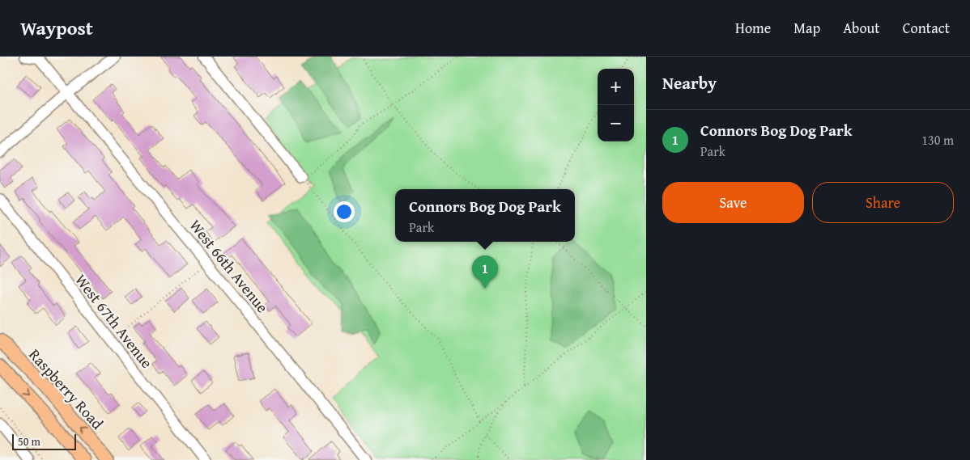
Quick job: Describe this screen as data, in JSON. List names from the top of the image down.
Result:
{
  "streets": {
    "main road": ["Raspberry Road"],
    "street": ["West 66th Avenue", "West 67th Avenue"]
  },
  "scale_bar": "50 m",
  "page": {
    "header": "Waypost",
    "nav": [
      "Home",
      "Map",
      "About",
      "Contact"
    ],
    "heading": "Nearby",
    "map_buttons": ["+", "−"],
    "list": [
      {
        "mark": "1",
        "name": "Connors Bog Dog Park",
        "note": "Park",
        "value": "130 m"
      }
    ],
    "buttons": ["Save", "Share"],
    "popup": ["Connors Bog Dog Park", "Park"],
    "pins": "1",
    "scale": "50 m"
  }
}
